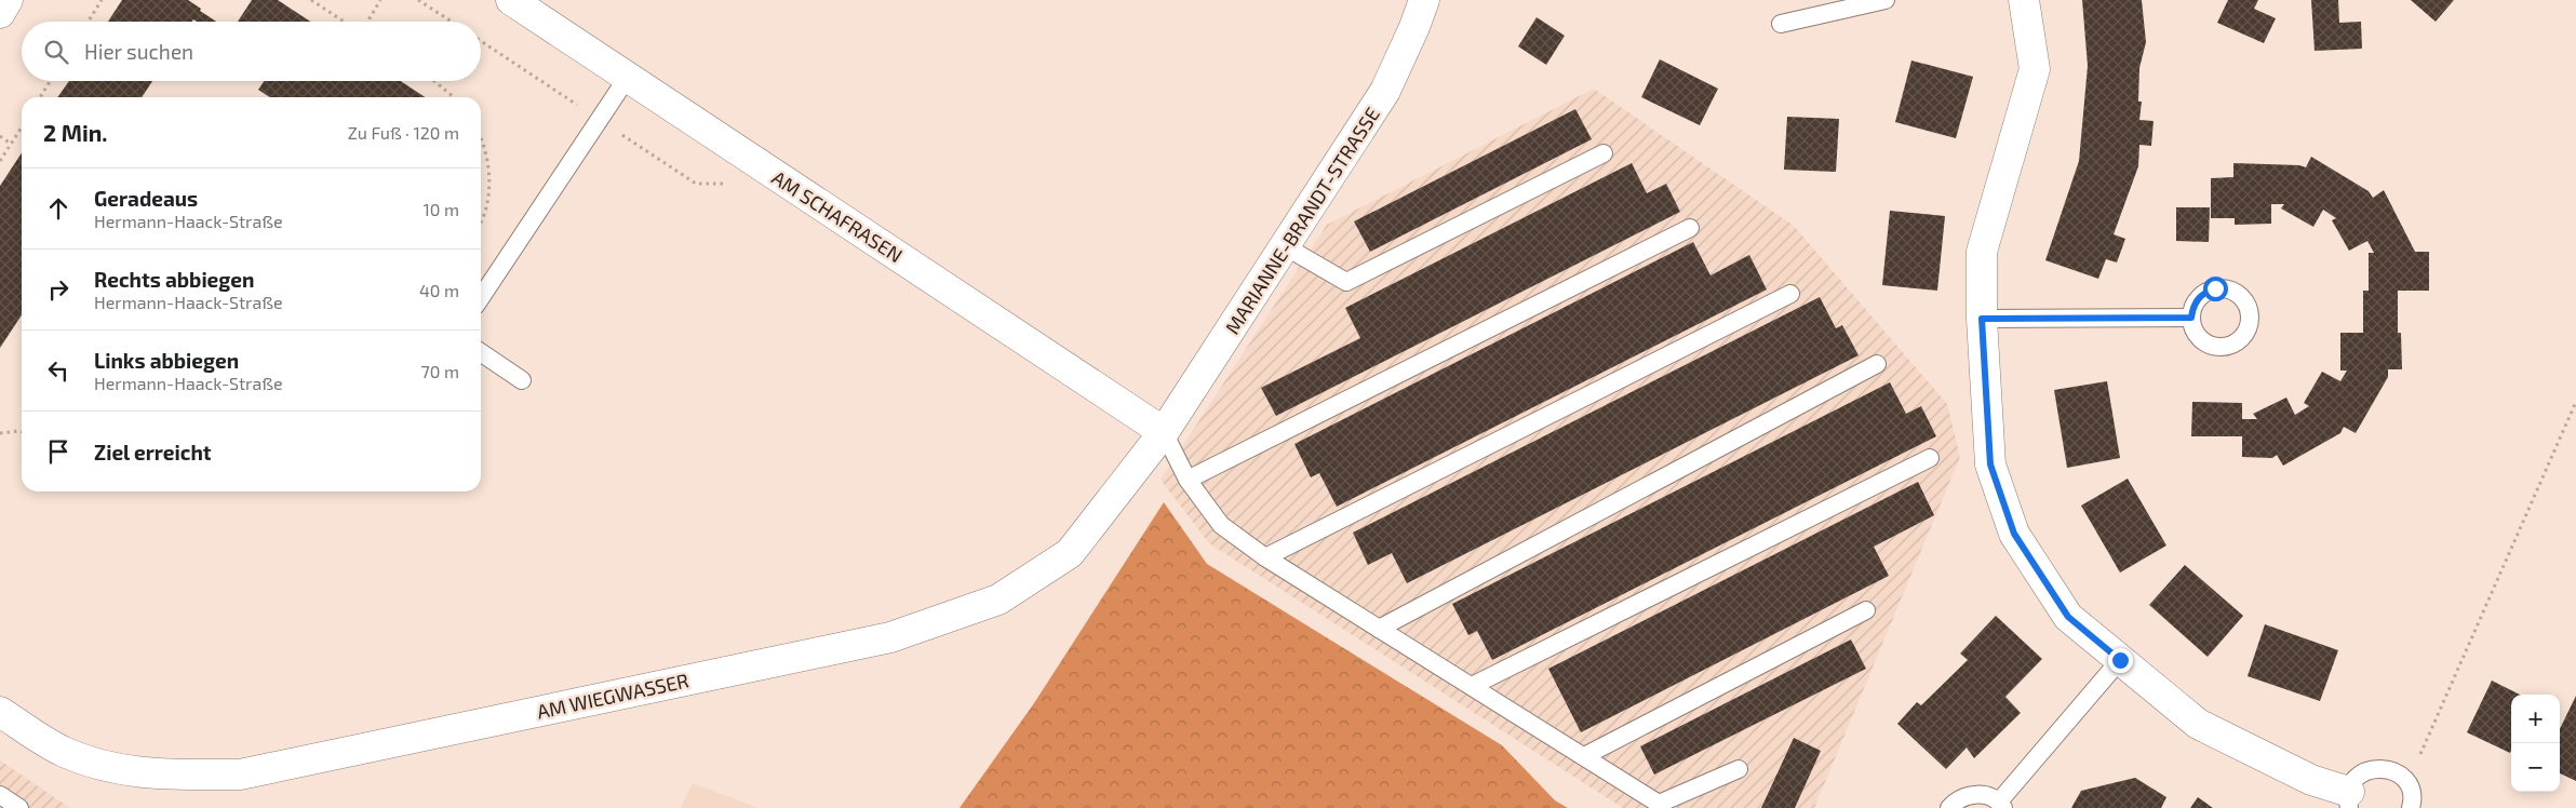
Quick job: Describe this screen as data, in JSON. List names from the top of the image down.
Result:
{
  "streets": {
    "street": ["AM SCHAFRASEN", "MARIANNE-BRANDT-STRASSE", "AM WIEGWASSER"]
  },
  "crossings": [
    ["AM SCHAFRASEN", "MARIANNE-BRANDT-STRASSE"],
    ["AM SCHAFRASEN", "AM WIEGWASSER"],
    ["MARIANNE-BRANDT-STRASSE", "AM WIEGWASSER"]
  ],
  "page": {
    "search": "Hier suchen",
    "heading": ["2 Min.", "Zu Fuß · 120 m"],
    "list": [
      ["Geradeaus", "Hermann-Haack-Straße", "10 m"],
      ["Rechts abbiegen", "Hermann-Haack-Straße", "40 m"],
      ["Links abbiegen", "Hermann-Haack-Straße", "70 m"],
      "Ziel erreicht"
    ],
    "map_buttons": ["+", "−"]
  }
}
